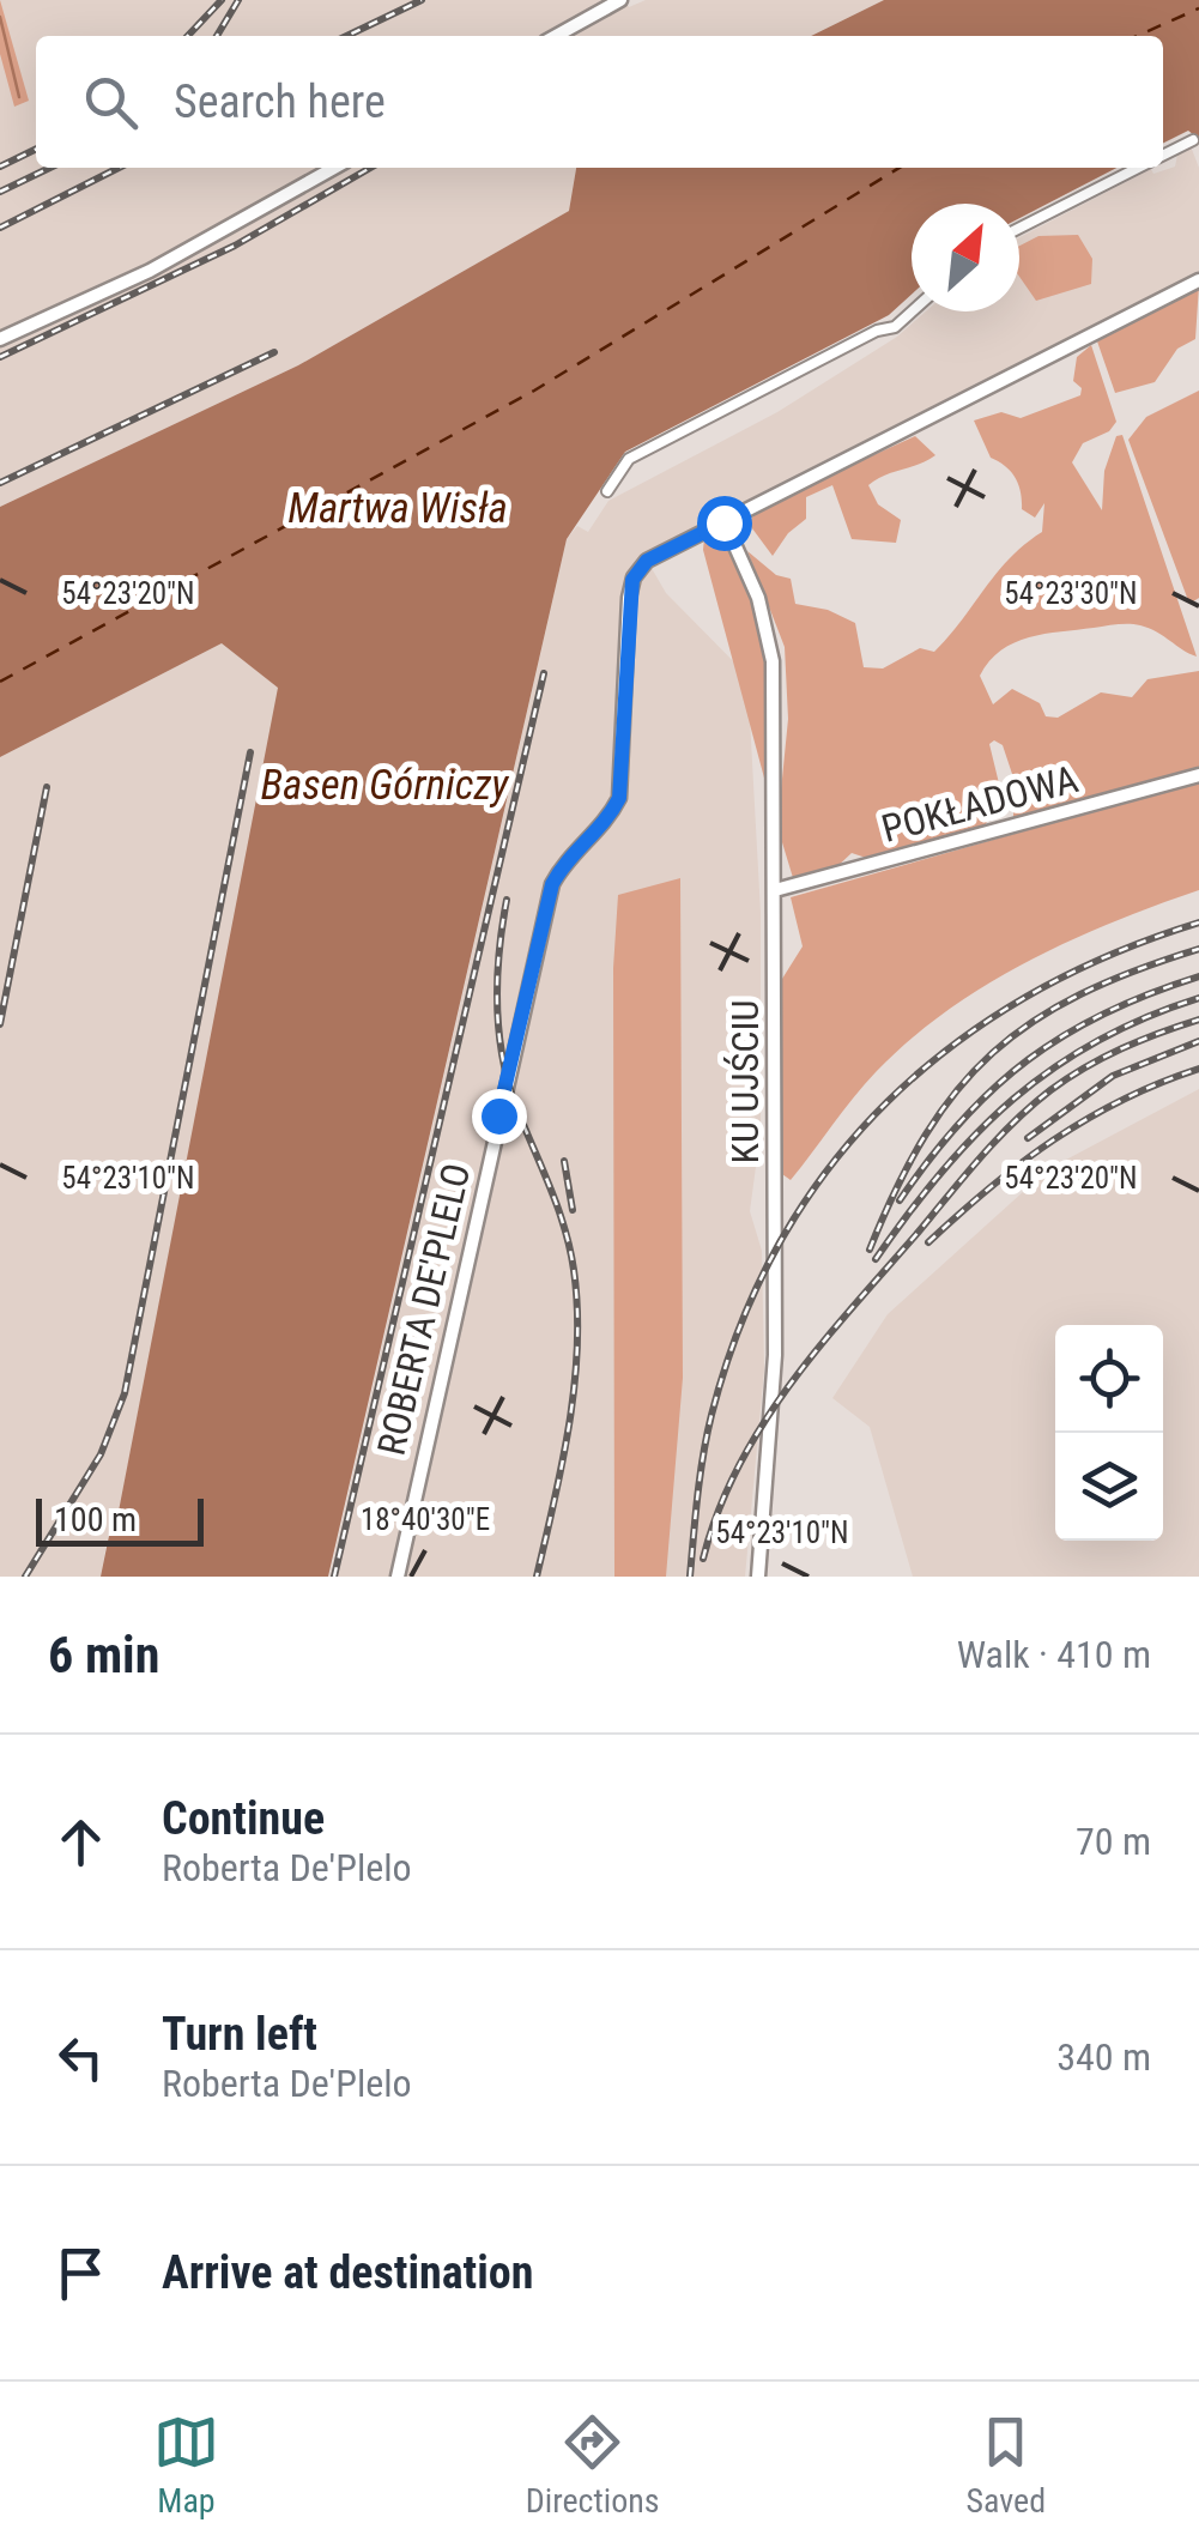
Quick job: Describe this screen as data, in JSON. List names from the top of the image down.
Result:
{
  "streets": {
    "street": ["POKŁADOWA", "KU UJŚCIU", "ROBERTA DE'PLELO"]
  },
  "crossings": [
    ["POKŁADOWA", "KU UJŚCIU"],
    ["KU UJŚCIU", "ROBERTA DE'PLELO"]
  ],
  "water": ["Martwa Wisła", "Basen Górniczy"],
  "scale_bar": "100 m",
  "north": "top right",
  "page": {
    "search": "Search here",
    "scale": "100 m",
    "heading": ["6 min", "Walk · 410 m"],
    "list": [
      ["Continue", "Roberta De'Plelo", "70 m"],
      ["Turn left", "Roberta De'Plelo", "340 m"],
      "Arrive at destination"
    ],
    "nav": ["Map", "Directions", "Saved"]
  },
  "coordinates": [
    "54°23'30\"N",
    "54°23'20\"N",
    "54°23'10\"N",
    "18°40'30\"E"
  ]
}
